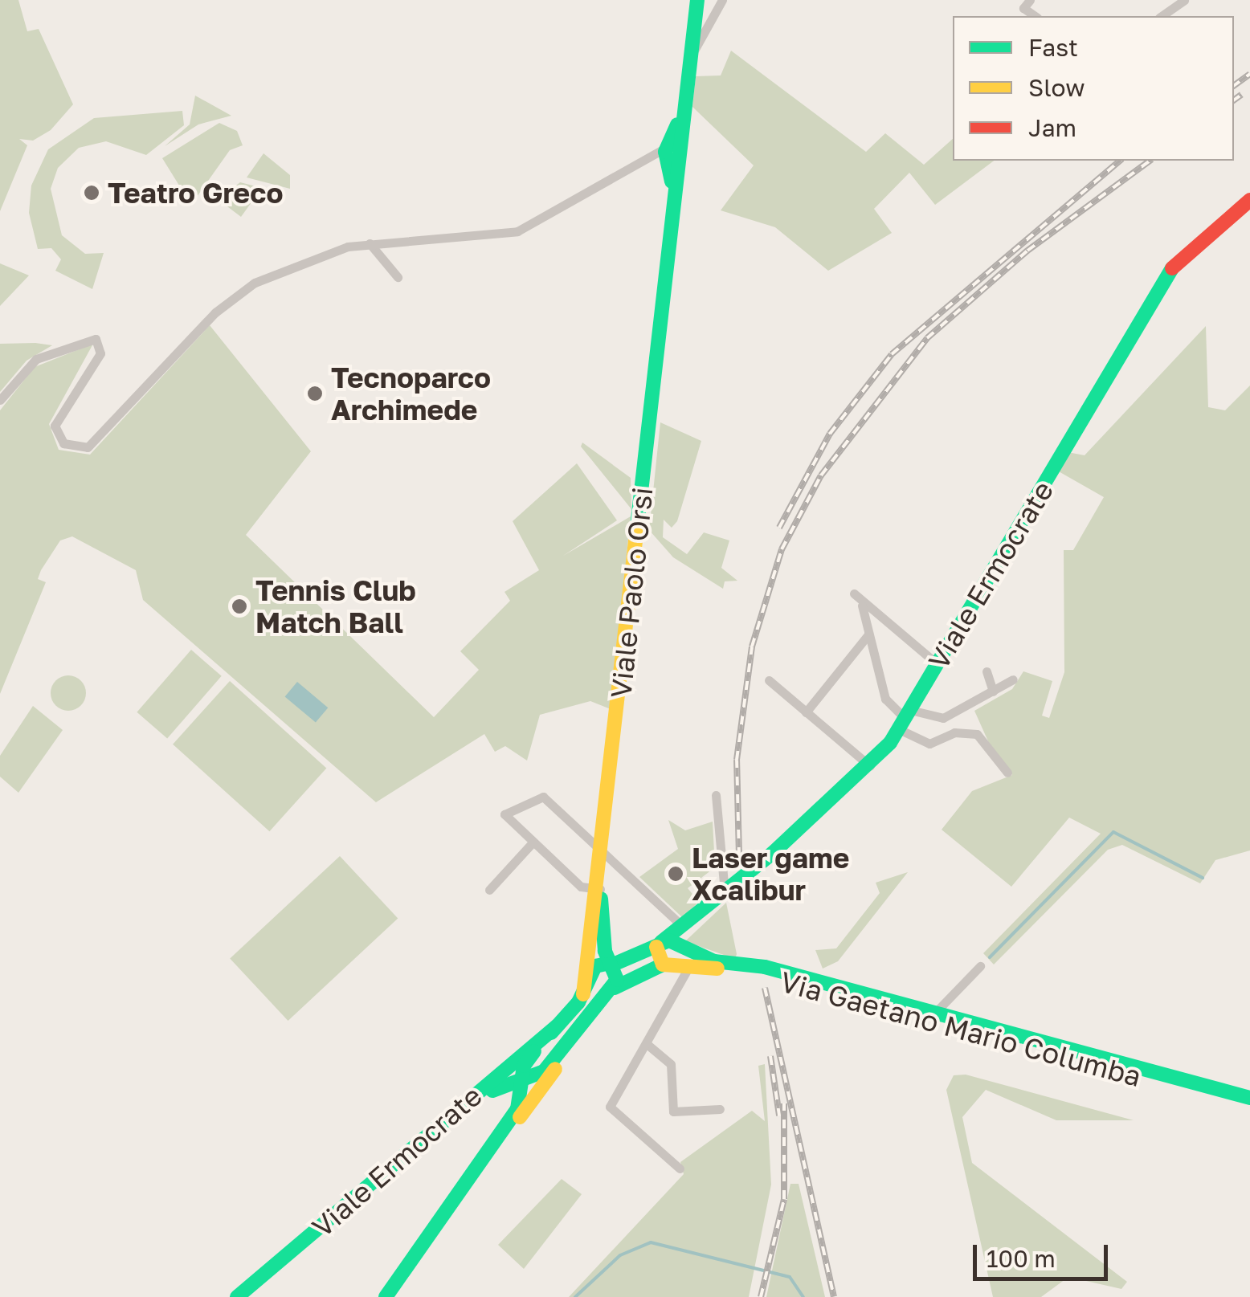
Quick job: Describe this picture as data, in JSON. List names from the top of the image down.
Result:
{
  "streets": {
    "main road": ["Viale Ermocrate", "Viale Paolo Orsi", "Via Gaetano Mario Columba"]
  },
  "places": [
    "Teatro Greco",
    "Tecnoparco Archimede",
    "Tennis Club Match Ball",
    "Laser game Xcalibur"
  ],
  "legend": ["Fast", "Slow", "Jam"],
  "scale_bar": "100 m"
}
